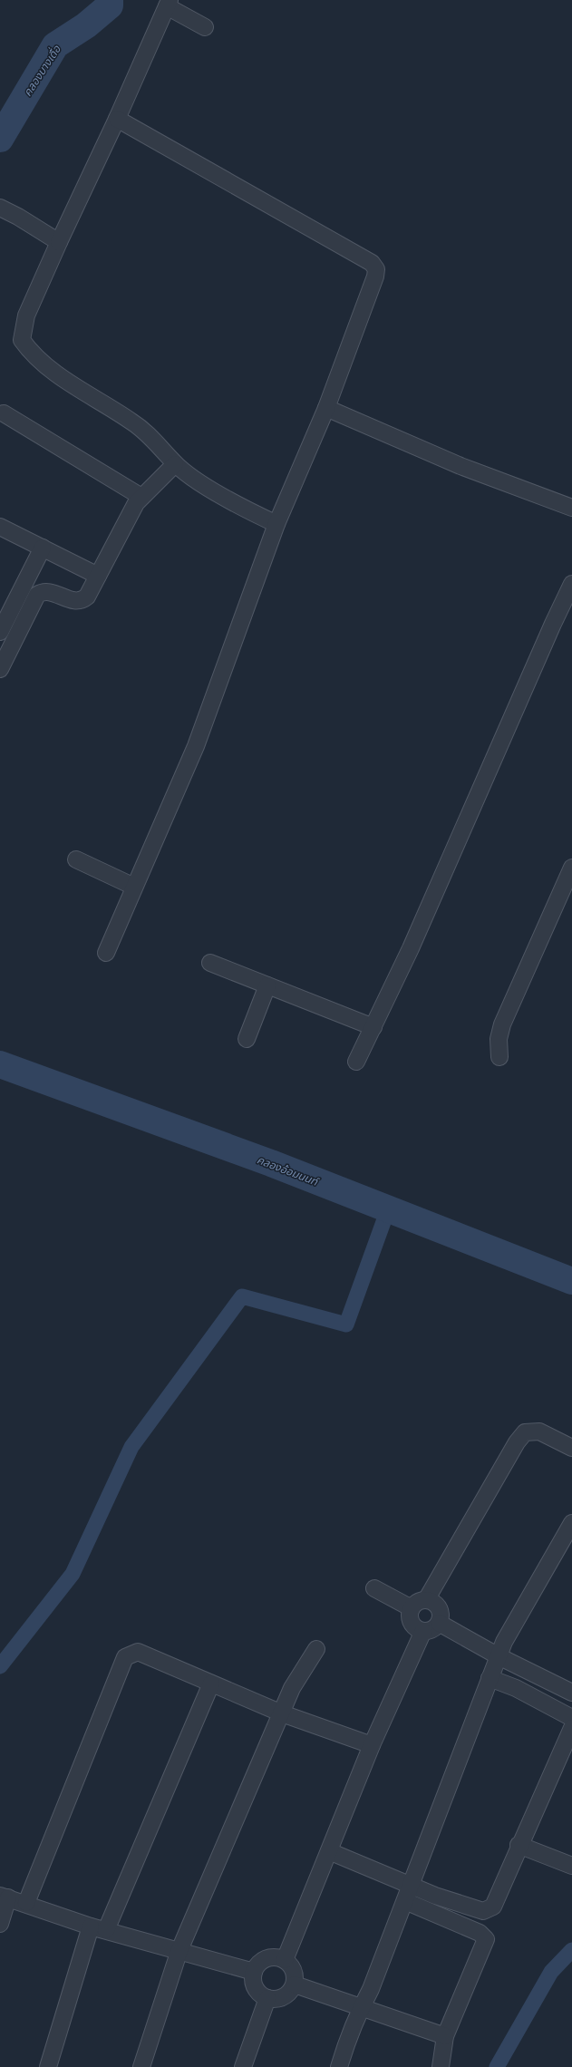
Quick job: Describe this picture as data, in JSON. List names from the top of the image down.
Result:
{
  "water": ["คลองบางเดื่อ", "คลองอ้อมนนท์"]
}
